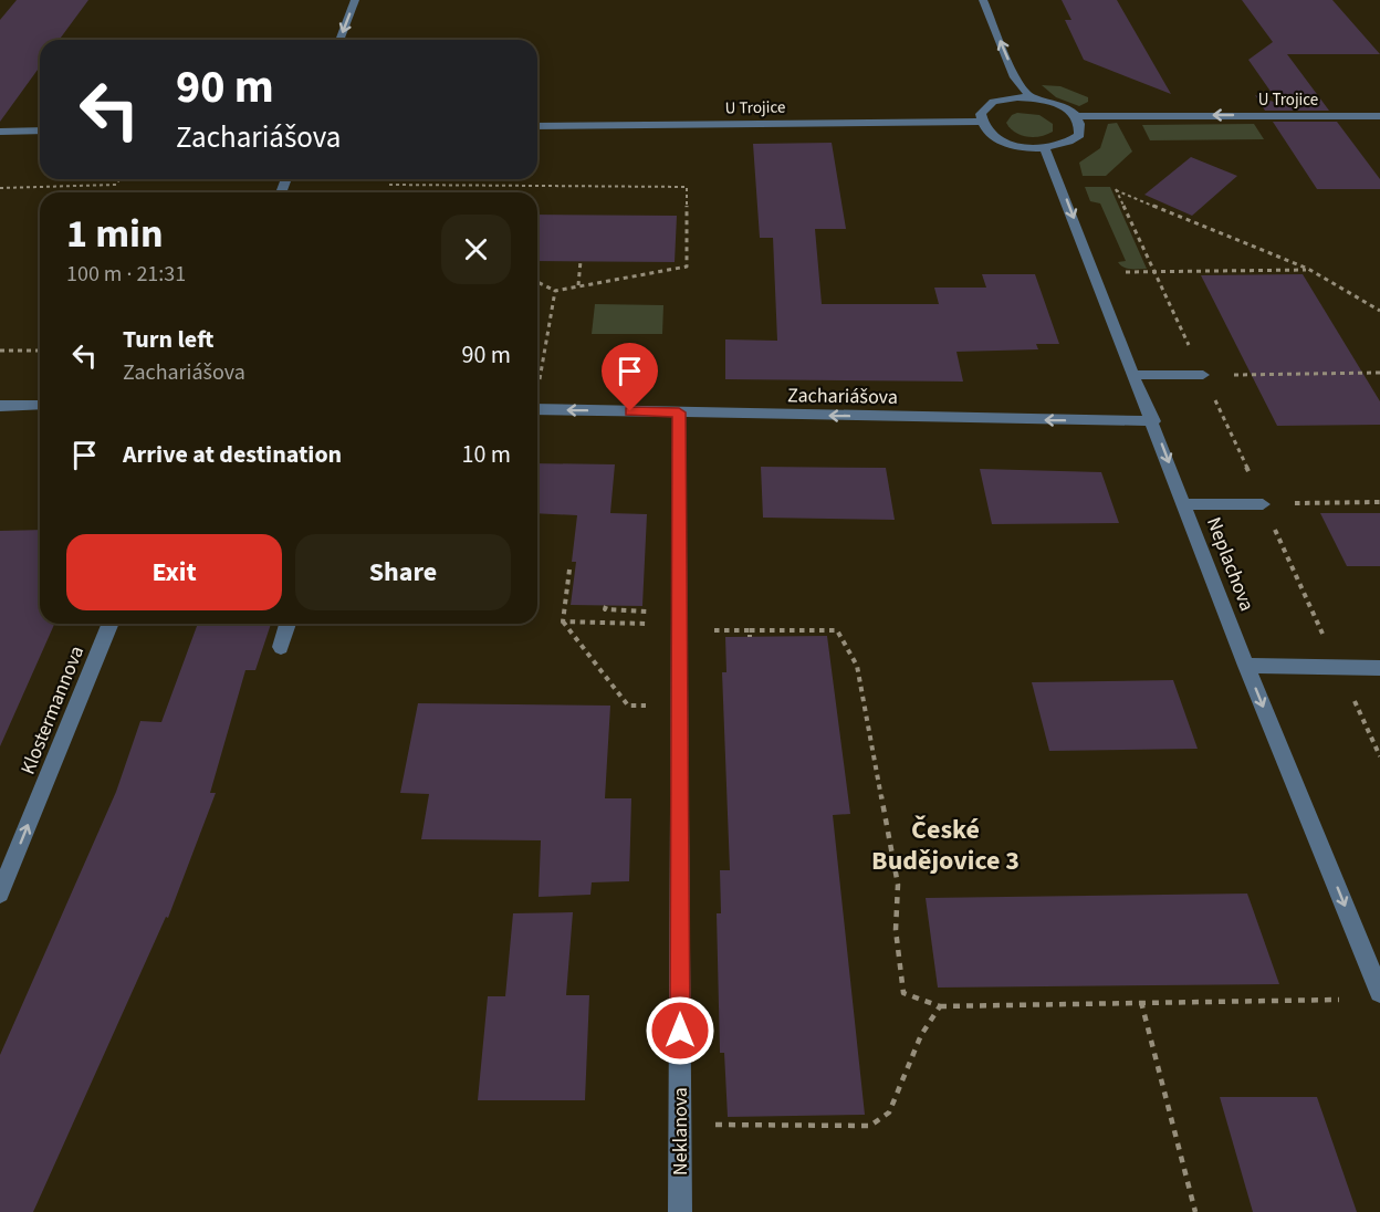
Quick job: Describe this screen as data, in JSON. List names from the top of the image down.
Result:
{
  "streets": {
    "street": [
      "U Trojice",
      "Zachariášova",
      "Neplachova",
      "Klostermannova",
      "Neklanova"
    ]
  },
  "crossings": [
    ["Zachariášova", "Neplachova"],
    ["Zachariášova", "Neklanova"]
  ],
  "one_way": [
    "U Trojice",
    "Zachariášova",
    "Neplachova",
    "Klostermannova"
  ],
  "districts": ["České Budějovice 3"],
  "page": {
    "turn": ["90 m", "Zachariášova"],
    "heading": ["1 min", "100 m · 21:31"],
    "list": [
      {
        "name": "Turn left",
        "note": "Zachariášova",
        "value": "90 m"
      },
      {
        "name": "Arrive at destination",
        "value": "10 m"
      }
    ],
    "buttons": ["Exit", "Share"]
  }
}
